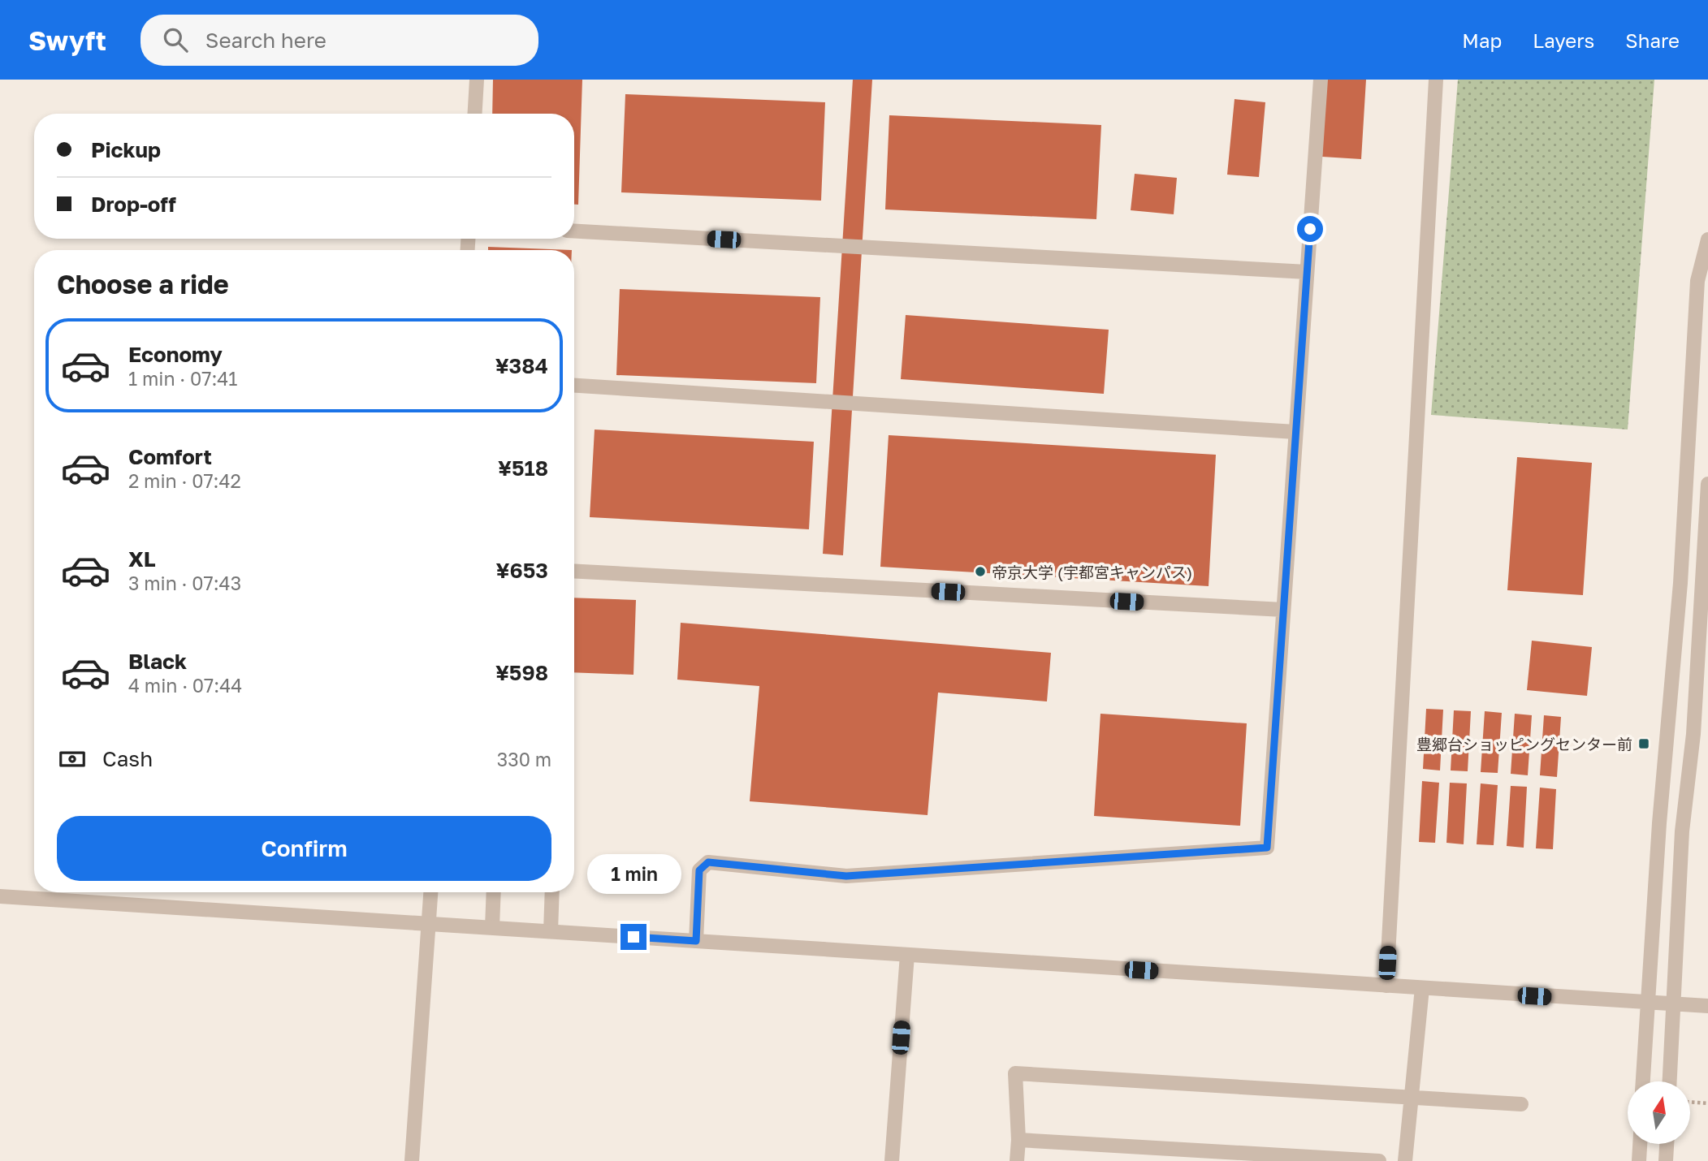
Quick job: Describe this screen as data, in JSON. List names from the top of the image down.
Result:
{
  "places": {
    "other": ["帝京大学 (宇都宮キャンパス)"],
    "transit": ["豊郷台ショッピングセンター前"]
  },
  "north": "top",
  "page": {
    "header": "Swyft",
    "search": "Search here",
    "nav": ["Map", "Layers", "Share"],
    "banner": ["Pickup", "Drop-off"],
    "heading": "Choose a ride",
    "list": [
      {
        "name": "Economy",
        "note": "1 min · 07:41",
        "value": "¥384"
      },
      {
        "name": "Comfort",
        "note": "2 min · 07:42",
        "value": "¥518"
      },
      {
        "name": "XL",
        "note": "3 min · 07:43",
        "value": "¥653"
      },
      {
        "name": "Black",
        "note": "4 min · 07:44",
        "value": "¥598"
      }
    ],
    "pay": ["Cash", "330 m"],
    "buttons": "Confirm",
    "bubble": "1 min"
  }
}
